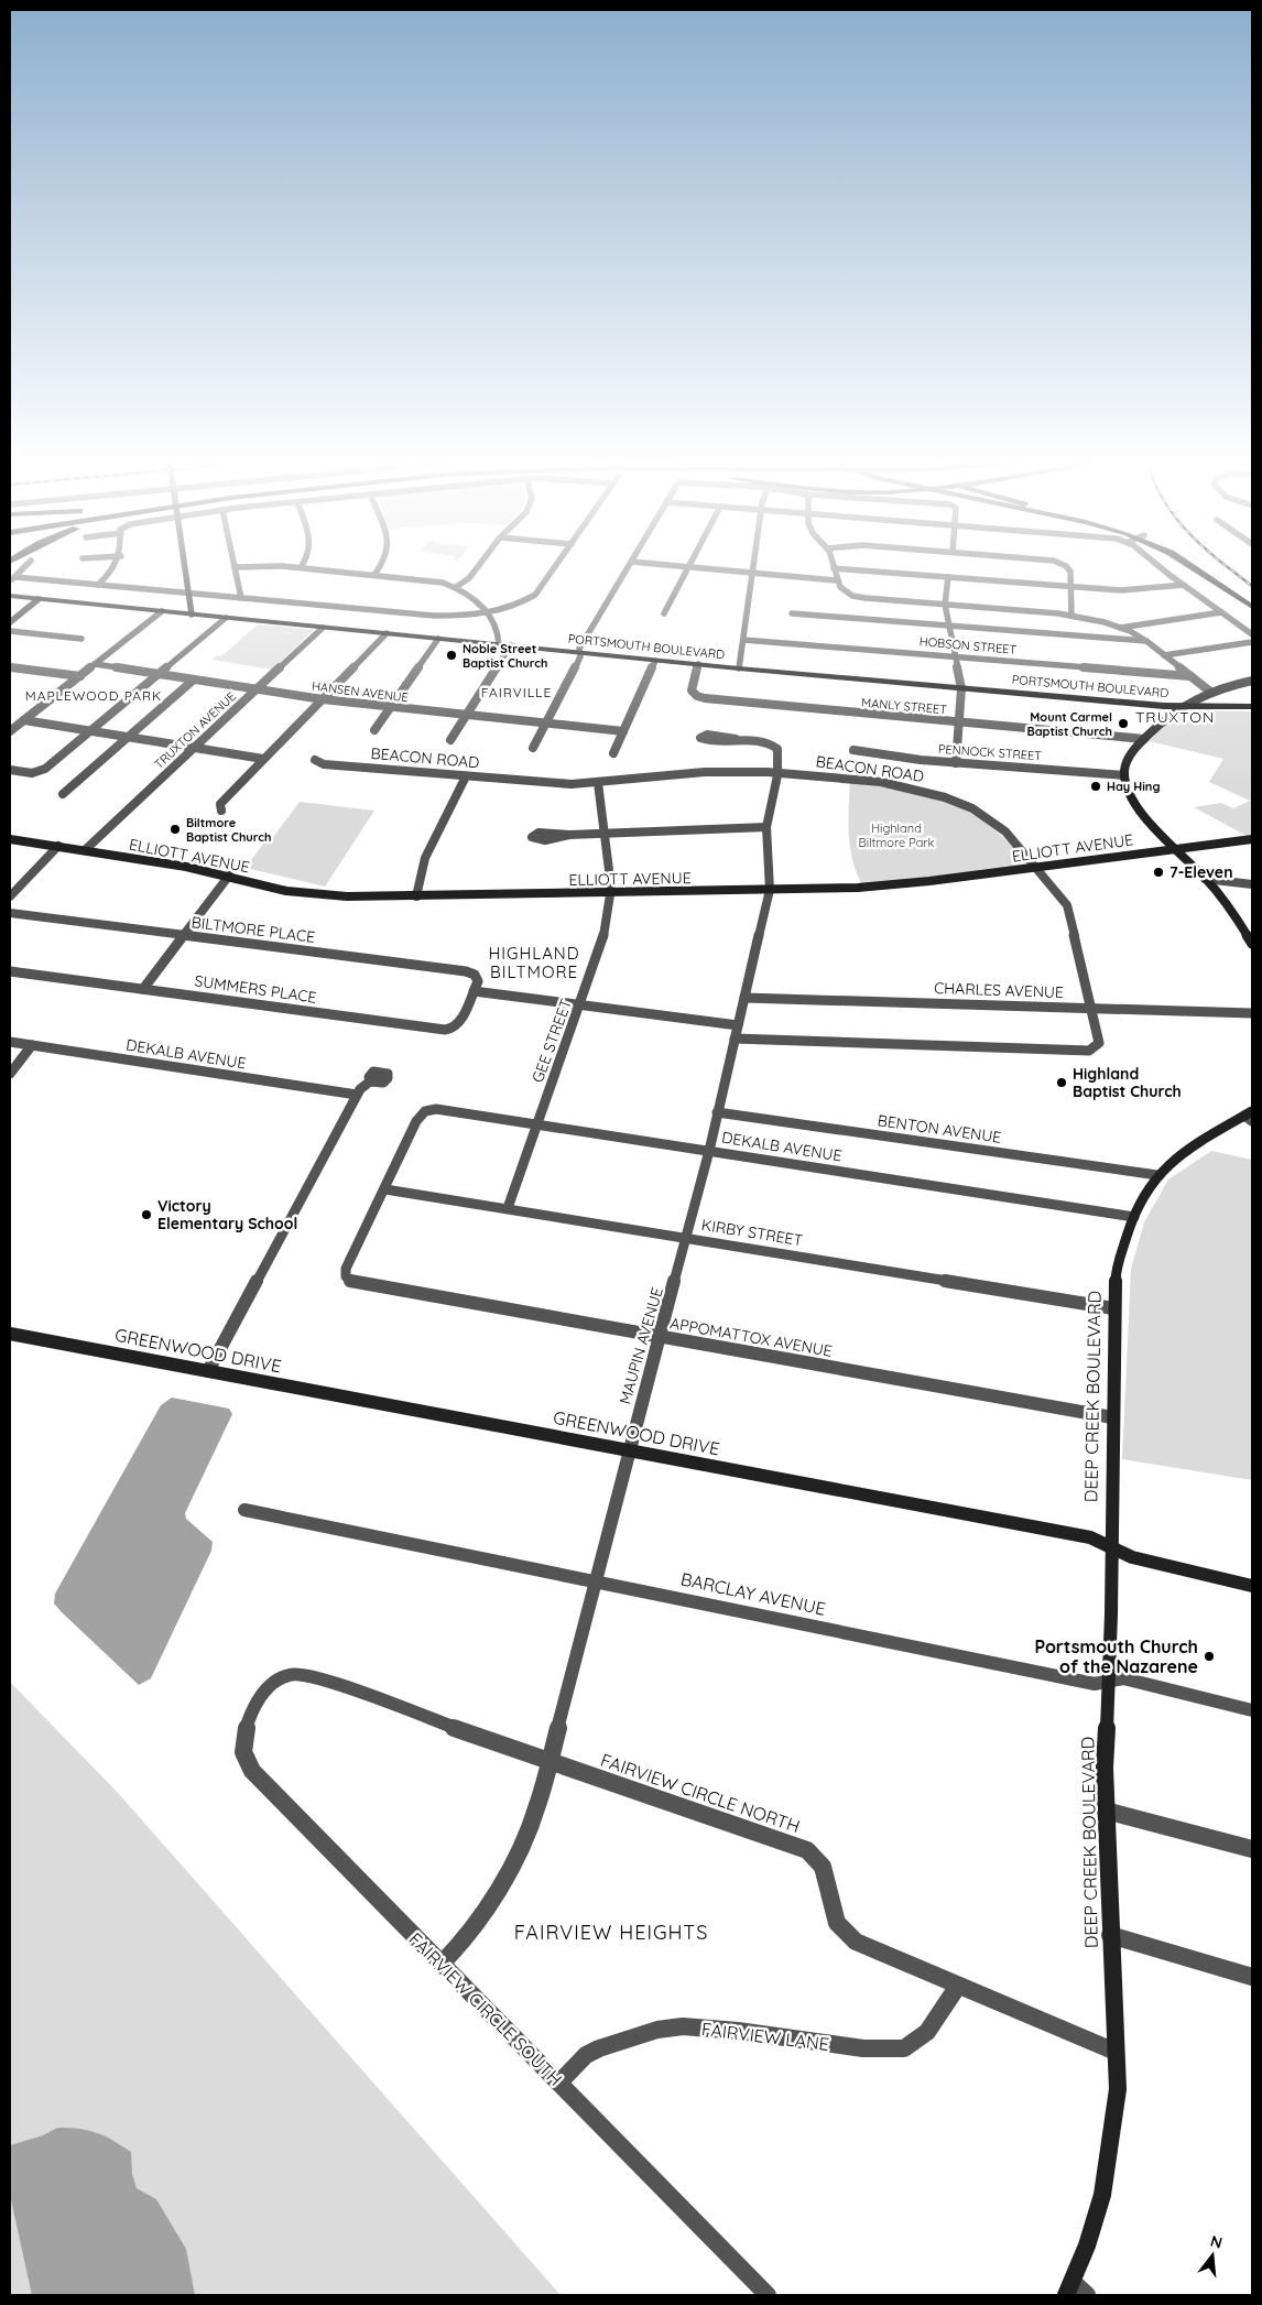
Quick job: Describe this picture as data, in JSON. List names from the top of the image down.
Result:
{
  "streets": {
    "main road": ["PORTSMOUTH BOULEVARD"],
    "street": [
      "HOBSON STREET",
      "HANSEN AVENUE",
      "MANLY STREET",
      "TRUXTON AVENUE",
      "PENNOCK STREET",
      "BEACON ROAD",
      "ELLIOTT AVENUE",
      "BILTMORE PLACE",
      "SUMMERS PLACE",
      "CHARLES AVENUE",
      "GEE STREET",
      "DEKALB AVENUE",
      "BENTON AVENUE",
      "KIRBY STREET",
      "APPOMATTOX AVENUE",
      "MAUPIN AVENUE",
      "GREENWOOD DRIVE",
      "DEEP CREEK BOULEVARD",
      "BARCLAY AVENUE",
      "FAIRVIEW CIRCLE NORTH",
      "FAIRVIEW CIRCLE SOUTH",
      "FAIRVIEW LANE"
    ]
  },
  "crossings": [
    ["PORTSMOUTH BOULEVARD", "MANLY STREET"],
    ["PORTSMOUTH BOULEVARD", "TRUXTON AVENUE"],
    ["HANSEN AVENUE", "TRUXTON AVENUE"],
    ["TRUXTON AVENUE", "ELLIOTT AVENUE"],
    ["BEACON ROAD", "ELLIOTT AVENUE"],
    ["BEACON ROAD", "CHARLES AVENUE"],
    ["BEACON ROAD", "GEE STREET"],
    ["BEACON ROAD", "MAUPIN AVENUE"],
    ["ELLIOTT AVENUE", "GEE STREET"],
    ["ELLIOTT AVENUE", "MAUPIN AVENUE"],
    ["BILTMORE PLACE", "SUMMERS PLACE"],
    ["CHARLES AVENUE", "MAUPIN AVENUE"],
    ["GEE STREET", "DEKALB AVENUE"],
    ["GEE STREET", "KIRBY STREET"],
    ["DEKALB AVENUE", "KIRBY STREET"],
    ["DEKALB AVENUE", "APPOMATTOX AVENUE"],
    ["DEKALB AVENUE", "MAUPIN AVENUE"],
    ["DEKALB AVENUE", "DEEP CREEK BOULEVARD"],
    ["BENTON AVENUE", "MAUPIN AVENUE"],
    ["BENTON AVENUE", "DEEP CREEK BOULEVARD"],
    ["KIRBY STREET", "APPOMATTOX AVENUE"],
    ["KIRBY STREET", "MAUPIN AVENUE"],
    ["KIRBY STREET", "DEEP CREEK BOULEVARD"],
    ["APPOMATTOX AVENUE", "MAUPIN AVENUE"],
    ["APPOMATTOX AVENUE", "DEEP CREEK BOULEVARD"],
    ["MAUPIN AVENUE", "GREENWOOD DRIVE"],
    ["MAUPIN AVENUE", "BARCLAY AVENUE"],
    ["MAUPIN AVENUE", "FAIRVIEW CIRCLE NORTH"],
    ["MAUPIN AVENUE", "FAIRVIEW CIRCLE SOUTH"],
    ["GREENWOOD DRIVE", "DEEP CREEK BOULEVARD"],
    ["DEEP CREEK BOULEVARD", "BARCLAY AVENUE"],
    ["DEEP CREEK BOULEVARD", "FAIRVIEW CIRCLE NORTH"],
    ["FAIRVIEW CIRCLE NORTH", "FAIRVIEW CIRCLE SOUTH"],
    ["FAIRVIEW CIRCLE NORTH", "FAIRVIEW LANE"],
    ["FAIRVIEW CIRCLE SOUTH", "FAIRVIEW LANE"]
  ],
  "districts": [
    "FAIRVILLE",
    "MAPLEWOOD PARK",
    "TRUXTON",
    "HIGHLAND BILTMORE",
    "FAIRVIEW HEIGHTS"
  ],
  "parks": ["Highland Biltmore Park"],
  "places": [
    "Noble Street Baptist Church",
    "Mount Carmel Baptist Church",
    "Hay Hing",
    "Biltmore Baptist Church",
    "7-Eleven",
    "Highland Baptist Church",
    "Victory Elementary School",
    "Portsmouth Church of the Nazarene"
  ],
  "north": "top"
}
